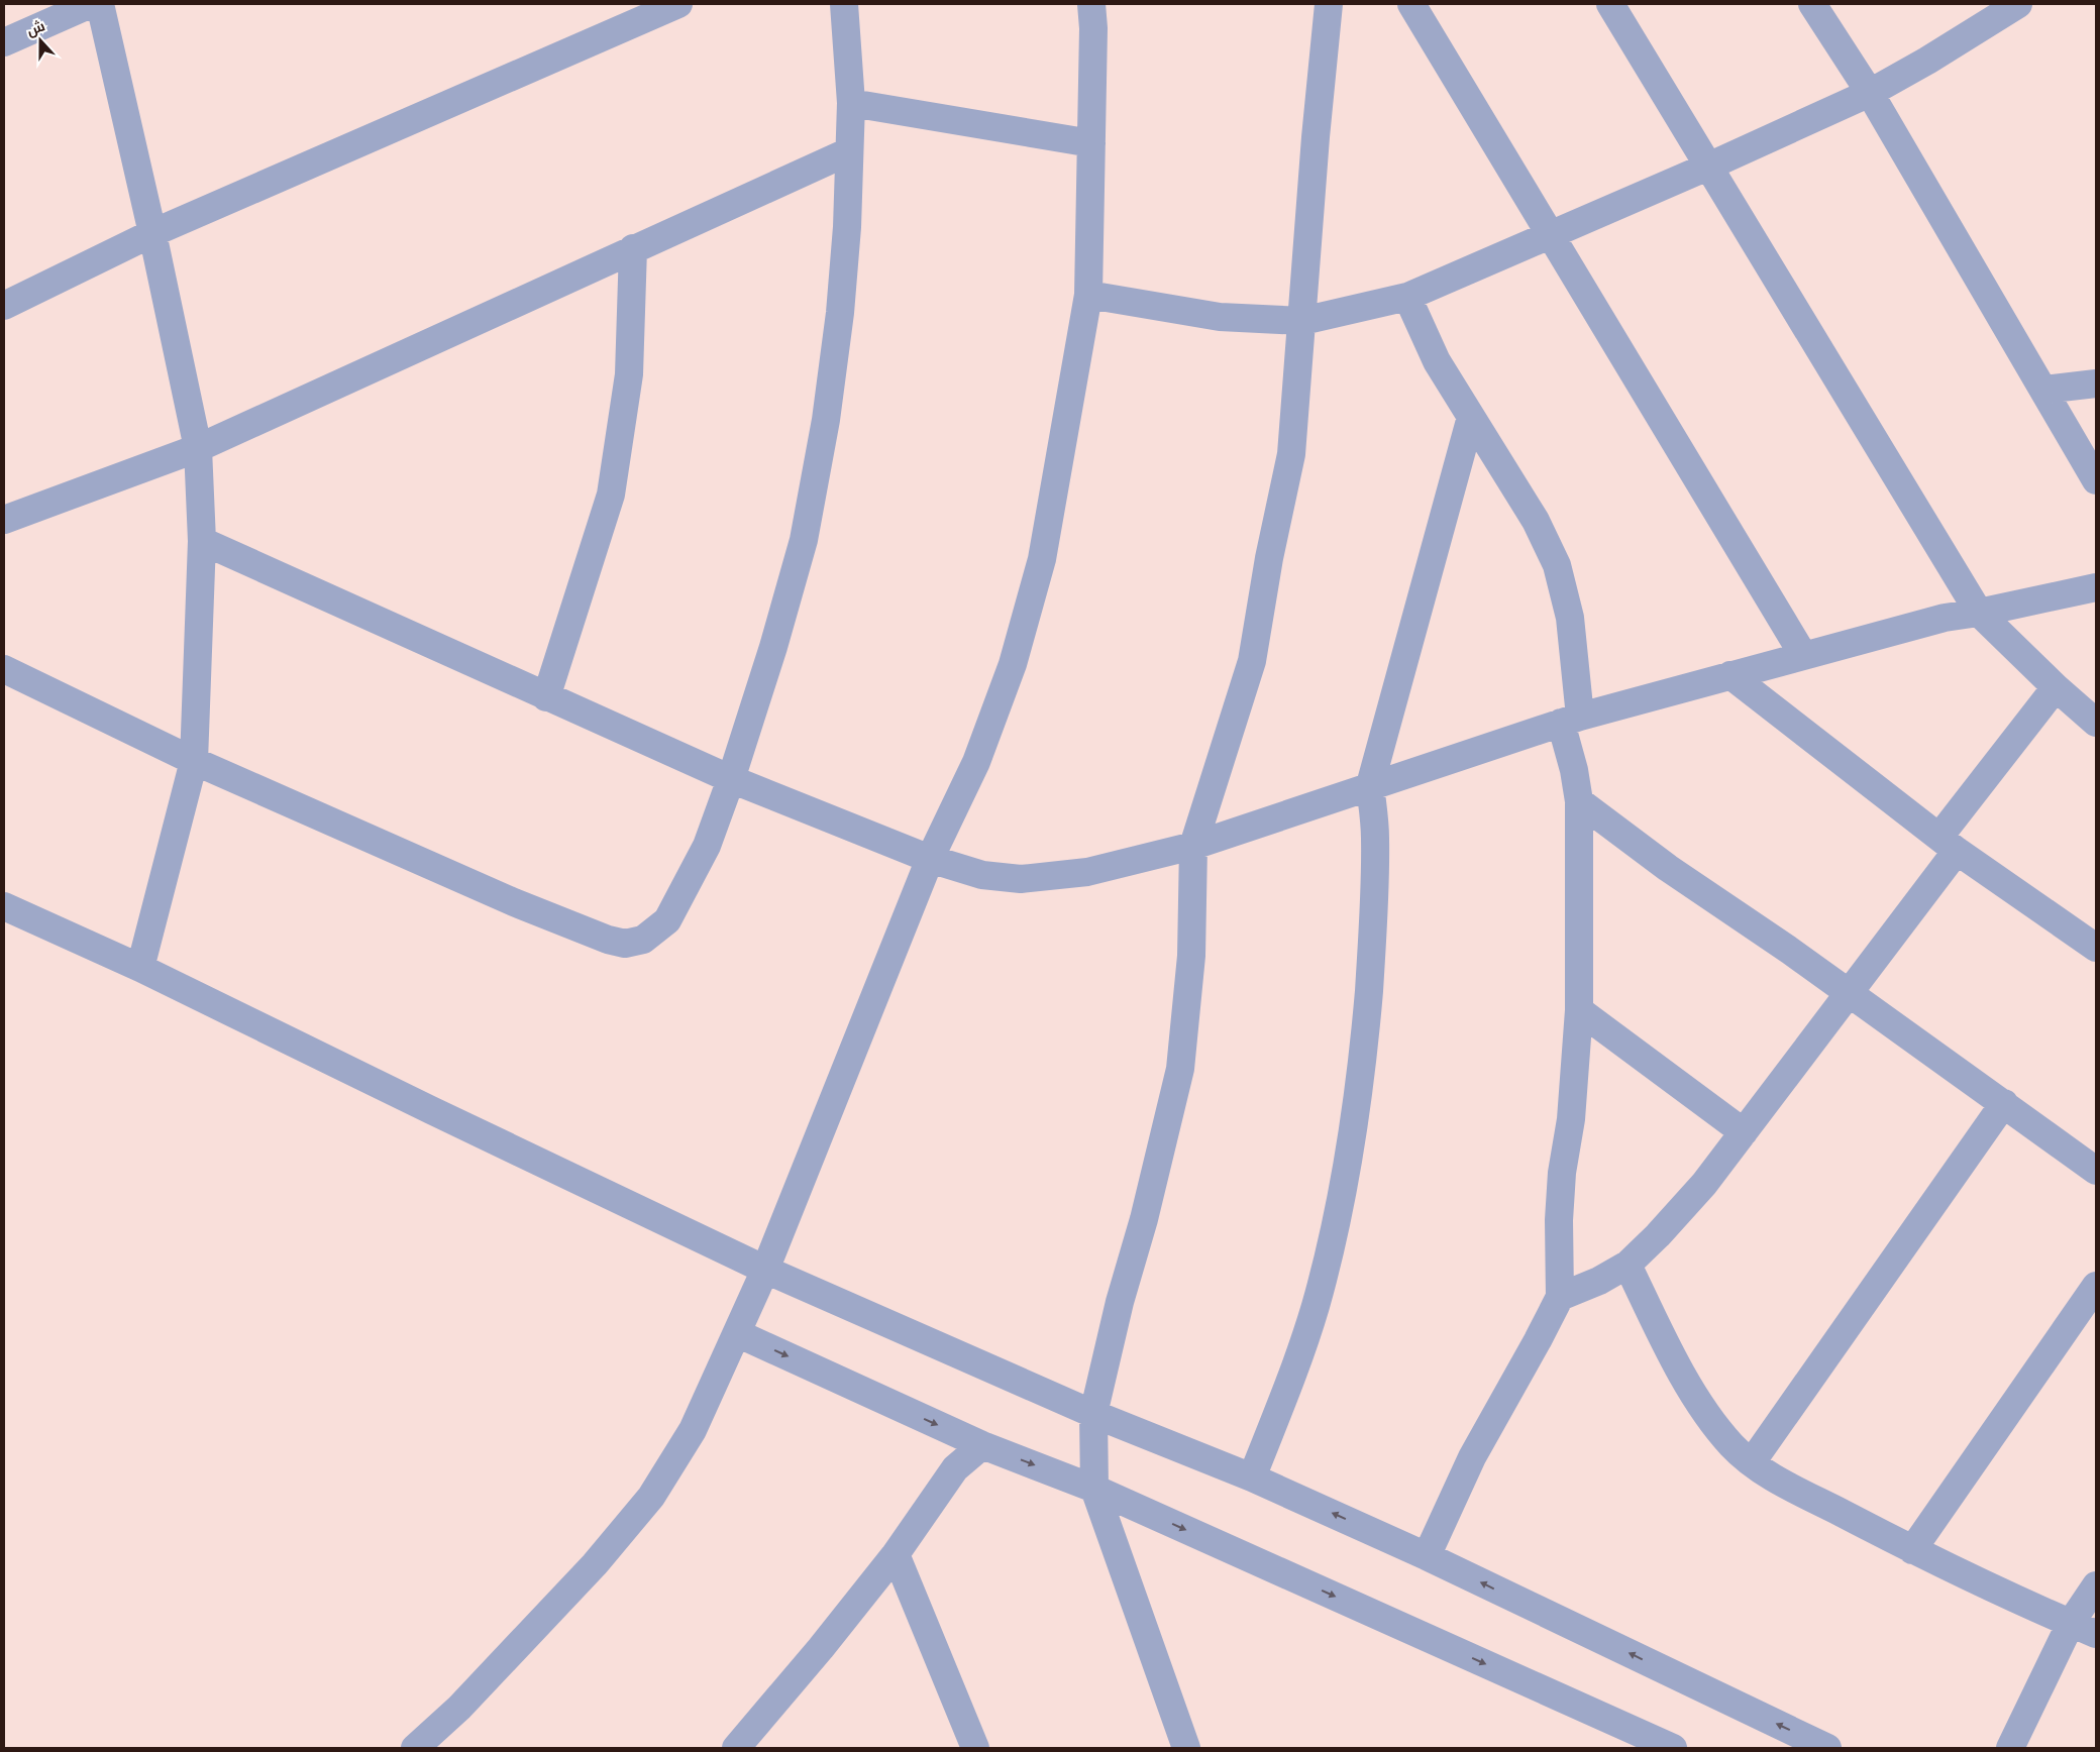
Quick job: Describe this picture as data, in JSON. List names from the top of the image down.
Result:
{
  "north": "top"
}
